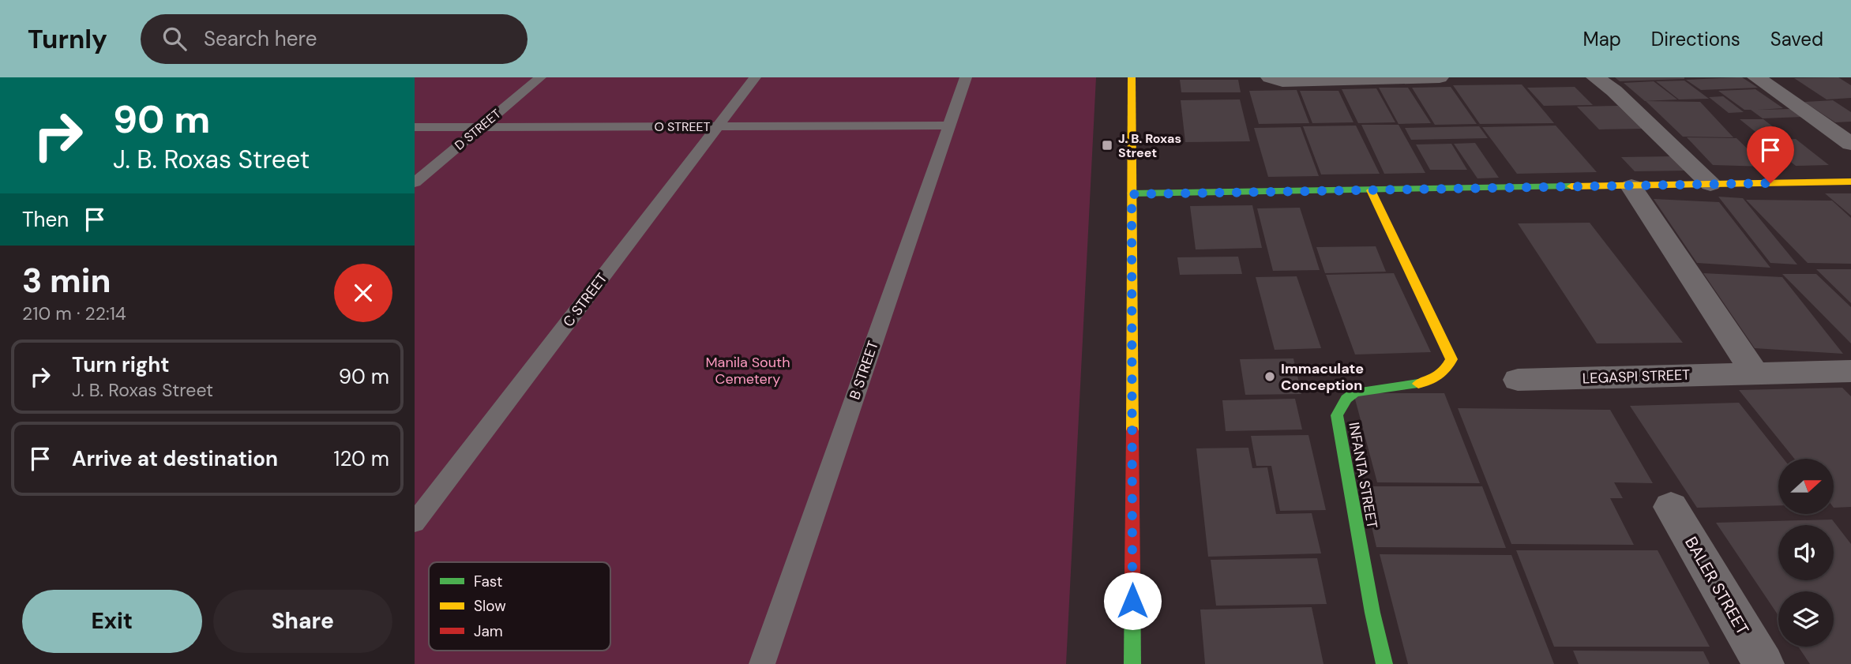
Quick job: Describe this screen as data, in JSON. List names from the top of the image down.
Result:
{
  "streets": {
    "street": ["LEGASPI STREET", "INFANTA STREET", "BALER STREET"],
    "lane": [
      "O STREET",
      "D STREET",
      "C STREET",
      "B STREET"
    ]
  },
  "crossings": [
    ["O STREET", "D STREET"],
    ["O STREET", "C STREET"],
    ["O STREET", "B STREET"]
  ],
  "parks": ["Manila South Cemetery"],
  "places": {
    "transit": ["J. B. Roxas Street"],
    "other": ["Immaculate Conception"]
  },
  "legend": ["Fast", "Slow", "Jam"],
  "north": "right",
  "page": {
    "header": "Turnly",
    "search": "Search here",
    "nav": ["Map", "Directions", "Saved"],
    "turn": ["90 m", "J. B. Roxas Street"],
    "then": "Then",
    "heading": ["3 min", "210 m · 22:14"],
    "list": [
      {
        "name": "Turn right",
        "note": "J. B. Roxas Street",
        "value": "90 m"
      },
      {
        "name": "Arrive at destination",
        "value": "120 m"
      }
    ],
    "buttons": ["Exit", "Share"]
  }
}
